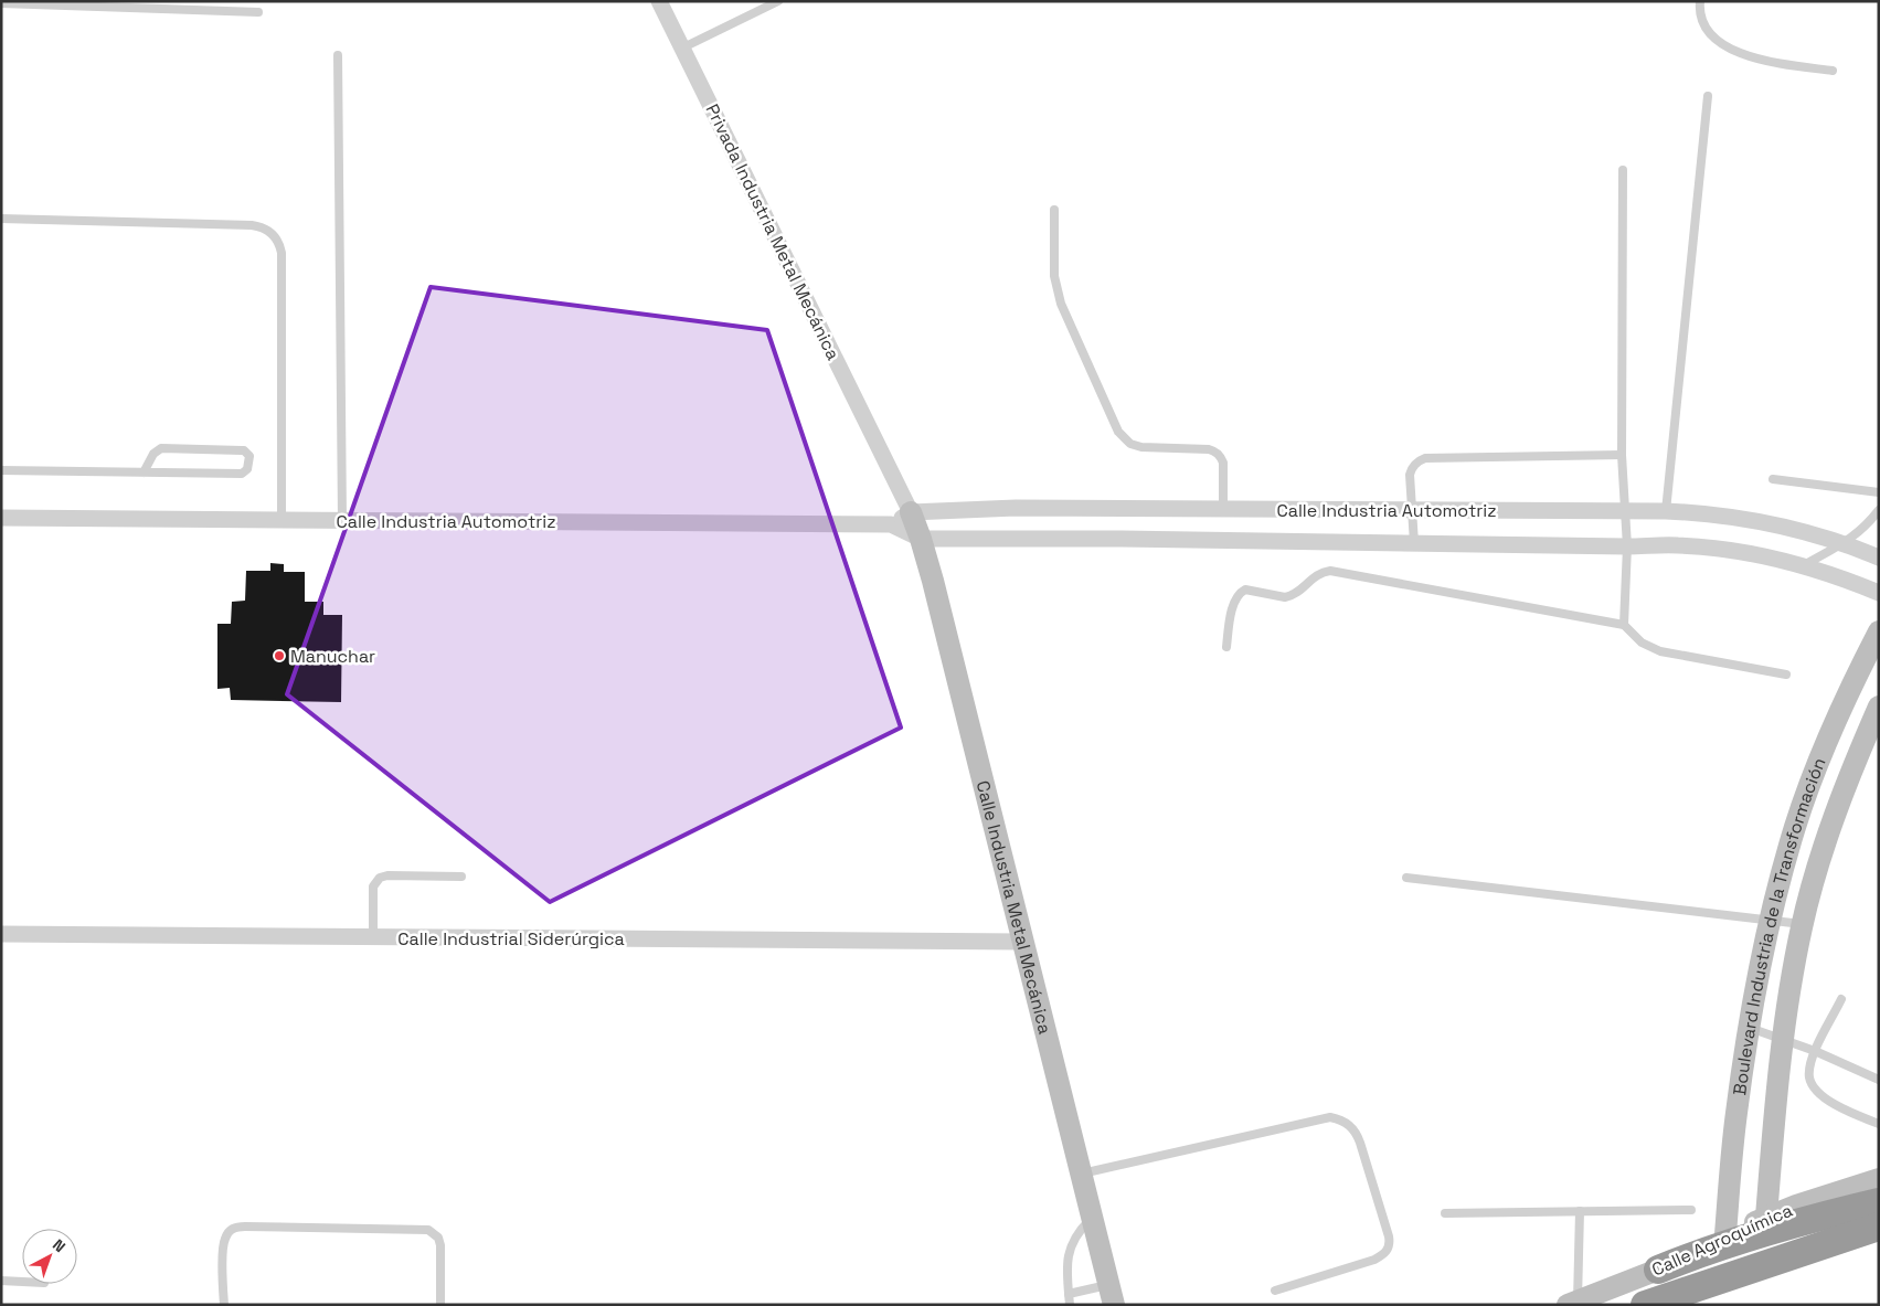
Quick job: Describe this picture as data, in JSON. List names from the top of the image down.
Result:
{
  "streets": {
    "street": [
      "Privada Industria Metal Mecánica",
      "Calle Industria Automotriz",
      "Calle Industria Metal Mecánica",
      "Boulevard Industria de la Transformación",
      "Calle Industrial Siderúrgica",
      "Calle Agroquímica"
    ]
  },
  "crossings": [
    ["Privada Industria Metal Mecánica", "Calle Industria Automotriz"],
    ["Privada Industria Metal Mecánica", "Calle Industria Metal Mecánica"],
    ["Calle Industria Automotriz", "Calle Industria Metal Mecánica"],
    ["Calle Industria Metal Mecánica", "Calle Industrial Siderúrgica"],
    ["Boulevard Industria de la Transformación", "Calle Agroquímica"]
  ],
  "places": ["Manuchar"],
  "north": "top right"
}
